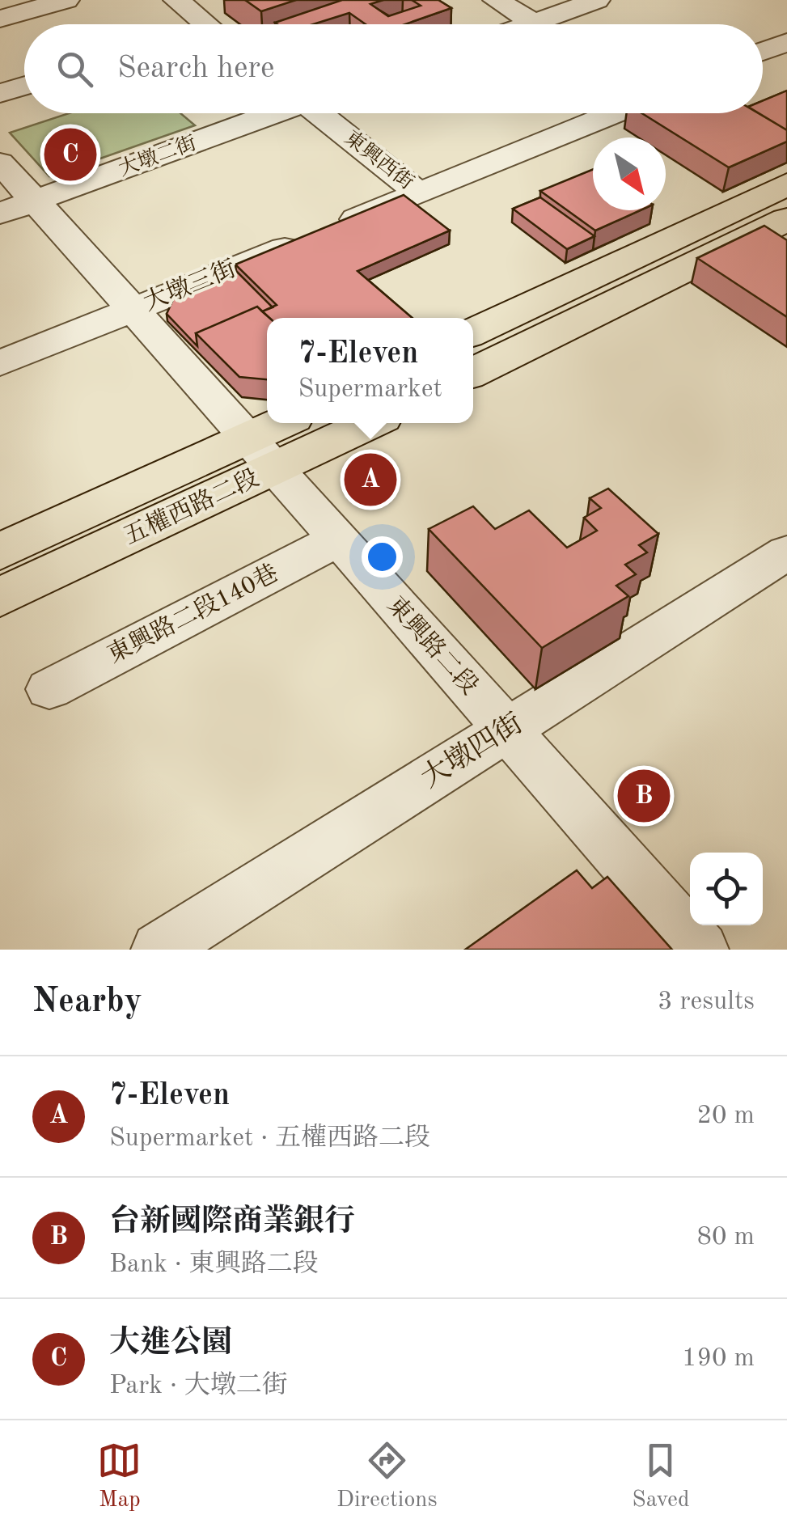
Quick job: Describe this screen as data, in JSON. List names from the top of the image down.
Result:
{
  "streets": {
    "main road": ["五權西路二段"],
    "street": [
      "大墩二街",
      "東興西街",
      "大墩三街",
      "東興路二段140巷",
      "東興路二段",
      "大墩四街"
    ]
  },
  "crossings": [
    ["大墩二街", "東興路二段"],
    ["東興西街", "大墩三街"],
    ["大墩三街", "東興路二段"],
    ["五權西路二段", "東興路二段"],
    ["東興路二段140巷", "東興路二段"],
    ["東興路二段", "大墩四街"]
  ],
  "north": "bottom right",
  "page": {
    "search": "Search here",
    "pins": ["C", "A", "B"],
    "popup": ["7-Eleven", "Supermarket"],
    "heading": ["Nearby", "3 results"],
    "list": [
      {
        "mark": "A",
        "name": "7-Eleven",
        "note": "Supermarket · 五權西路二段",
        "value": "20 m"
      },
      {
        "mark": "B",
        "name": "台新國際商業銀行",
        "note": "Bank · 東興路二段",
        "value": "80 m"
      },
      {
        "mark": "C",
        "name": "大進公園",
        "note": "Park · 大墩二街",
        "value": "190 m"
      }
    ],
    "nav": ["Map", "Directions", "Saved"]
  }
}
